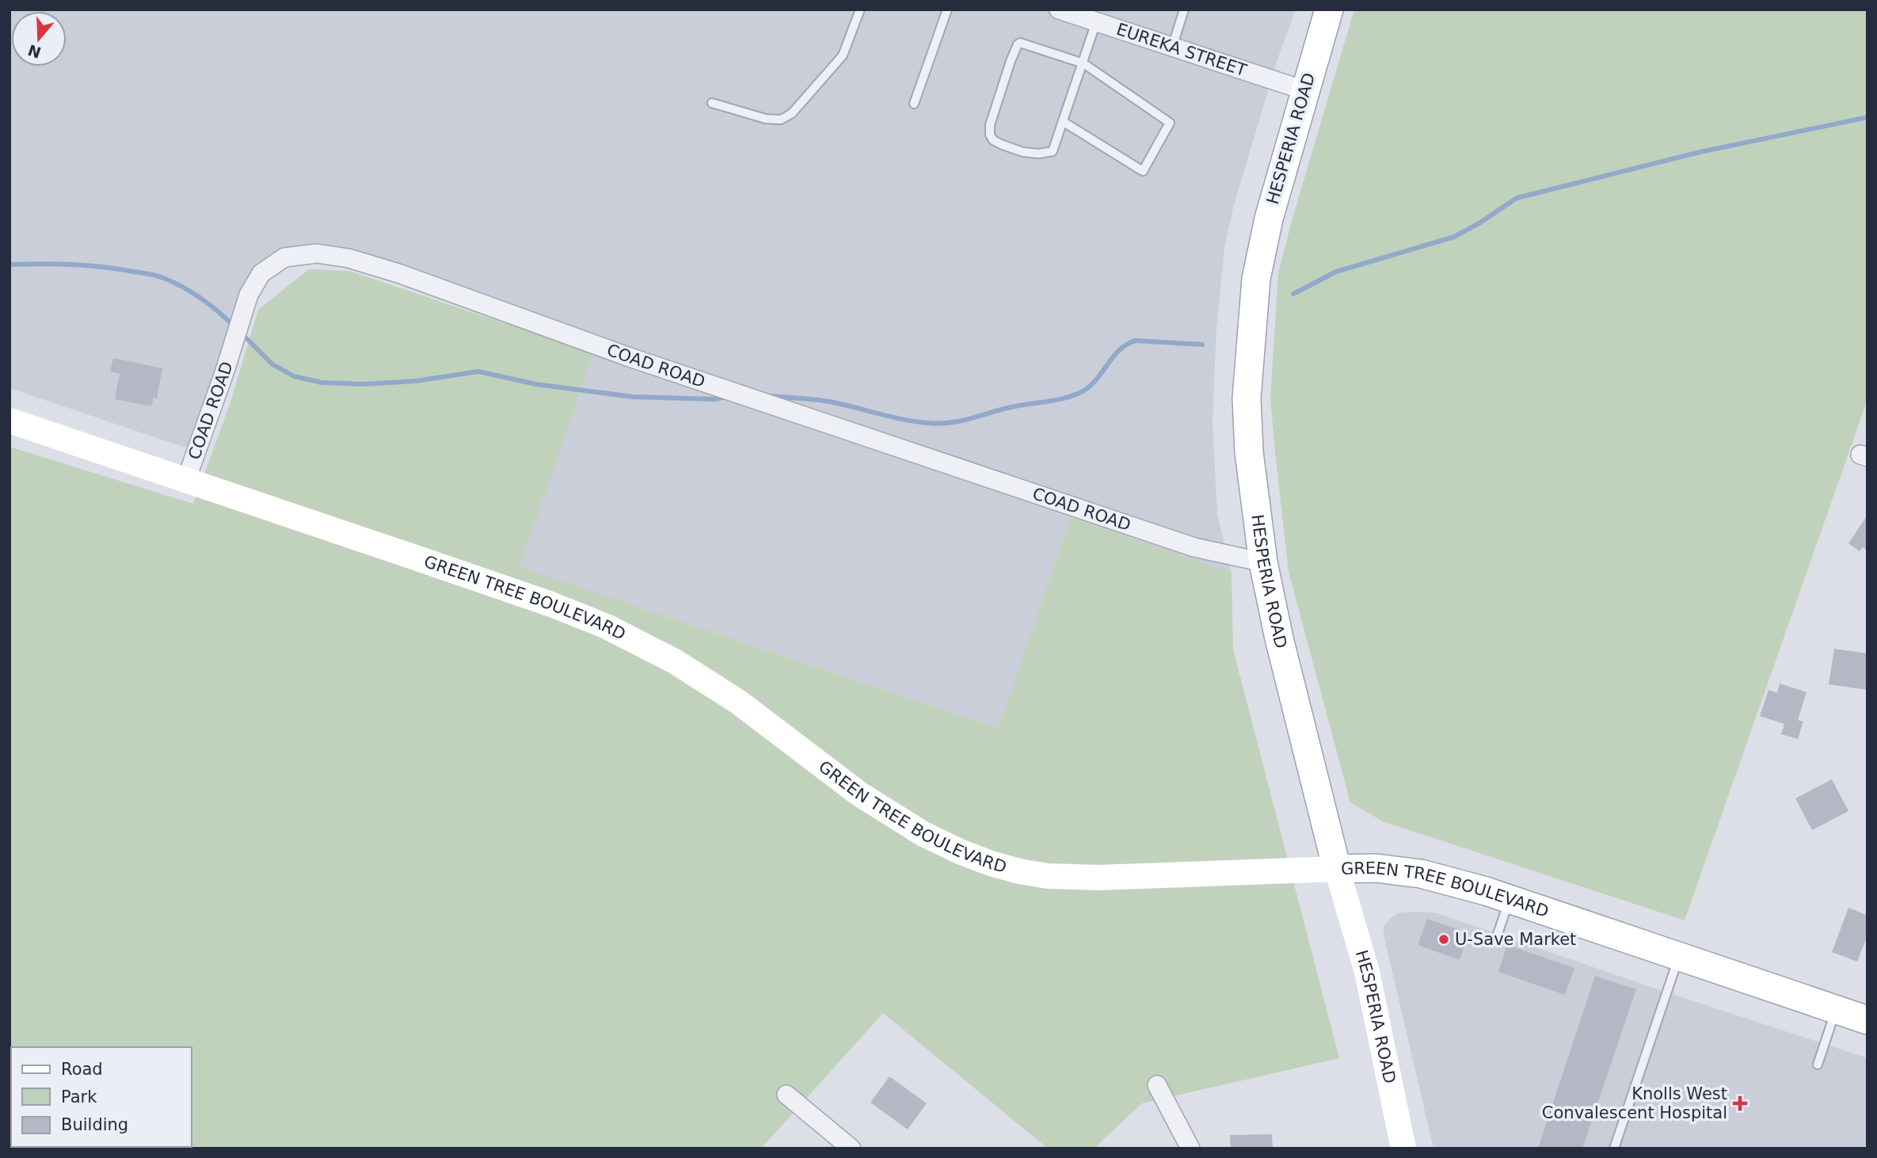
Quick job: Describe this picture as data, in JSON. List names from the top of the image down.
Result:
{
  "streets": {
    "main road": ["HESPERIA ROAD", "GREEN TREE BOULEVARD"],
    "street": ["EUREKA STREET", "COAD ROAD"]
  },
  "crossings": [
    ["EUREKA STREET", "HESPERIA ROAD"],
    ["HESPERIA ROAD", "COAD ROAD"],
    ["HESPERIA ROAD", "GREEN TREE BOULEVARD"],
    ["COAD ROAD", "GREEN TREE BOULEVARD"]
  ],
  "places": {
    "other": ["U-Save Market"],
    "health": ["Knolls West Convalescent Hospital"]
  },
  "legend": ["Road", "Park", "Building"],
  "north": "bottom"
}
